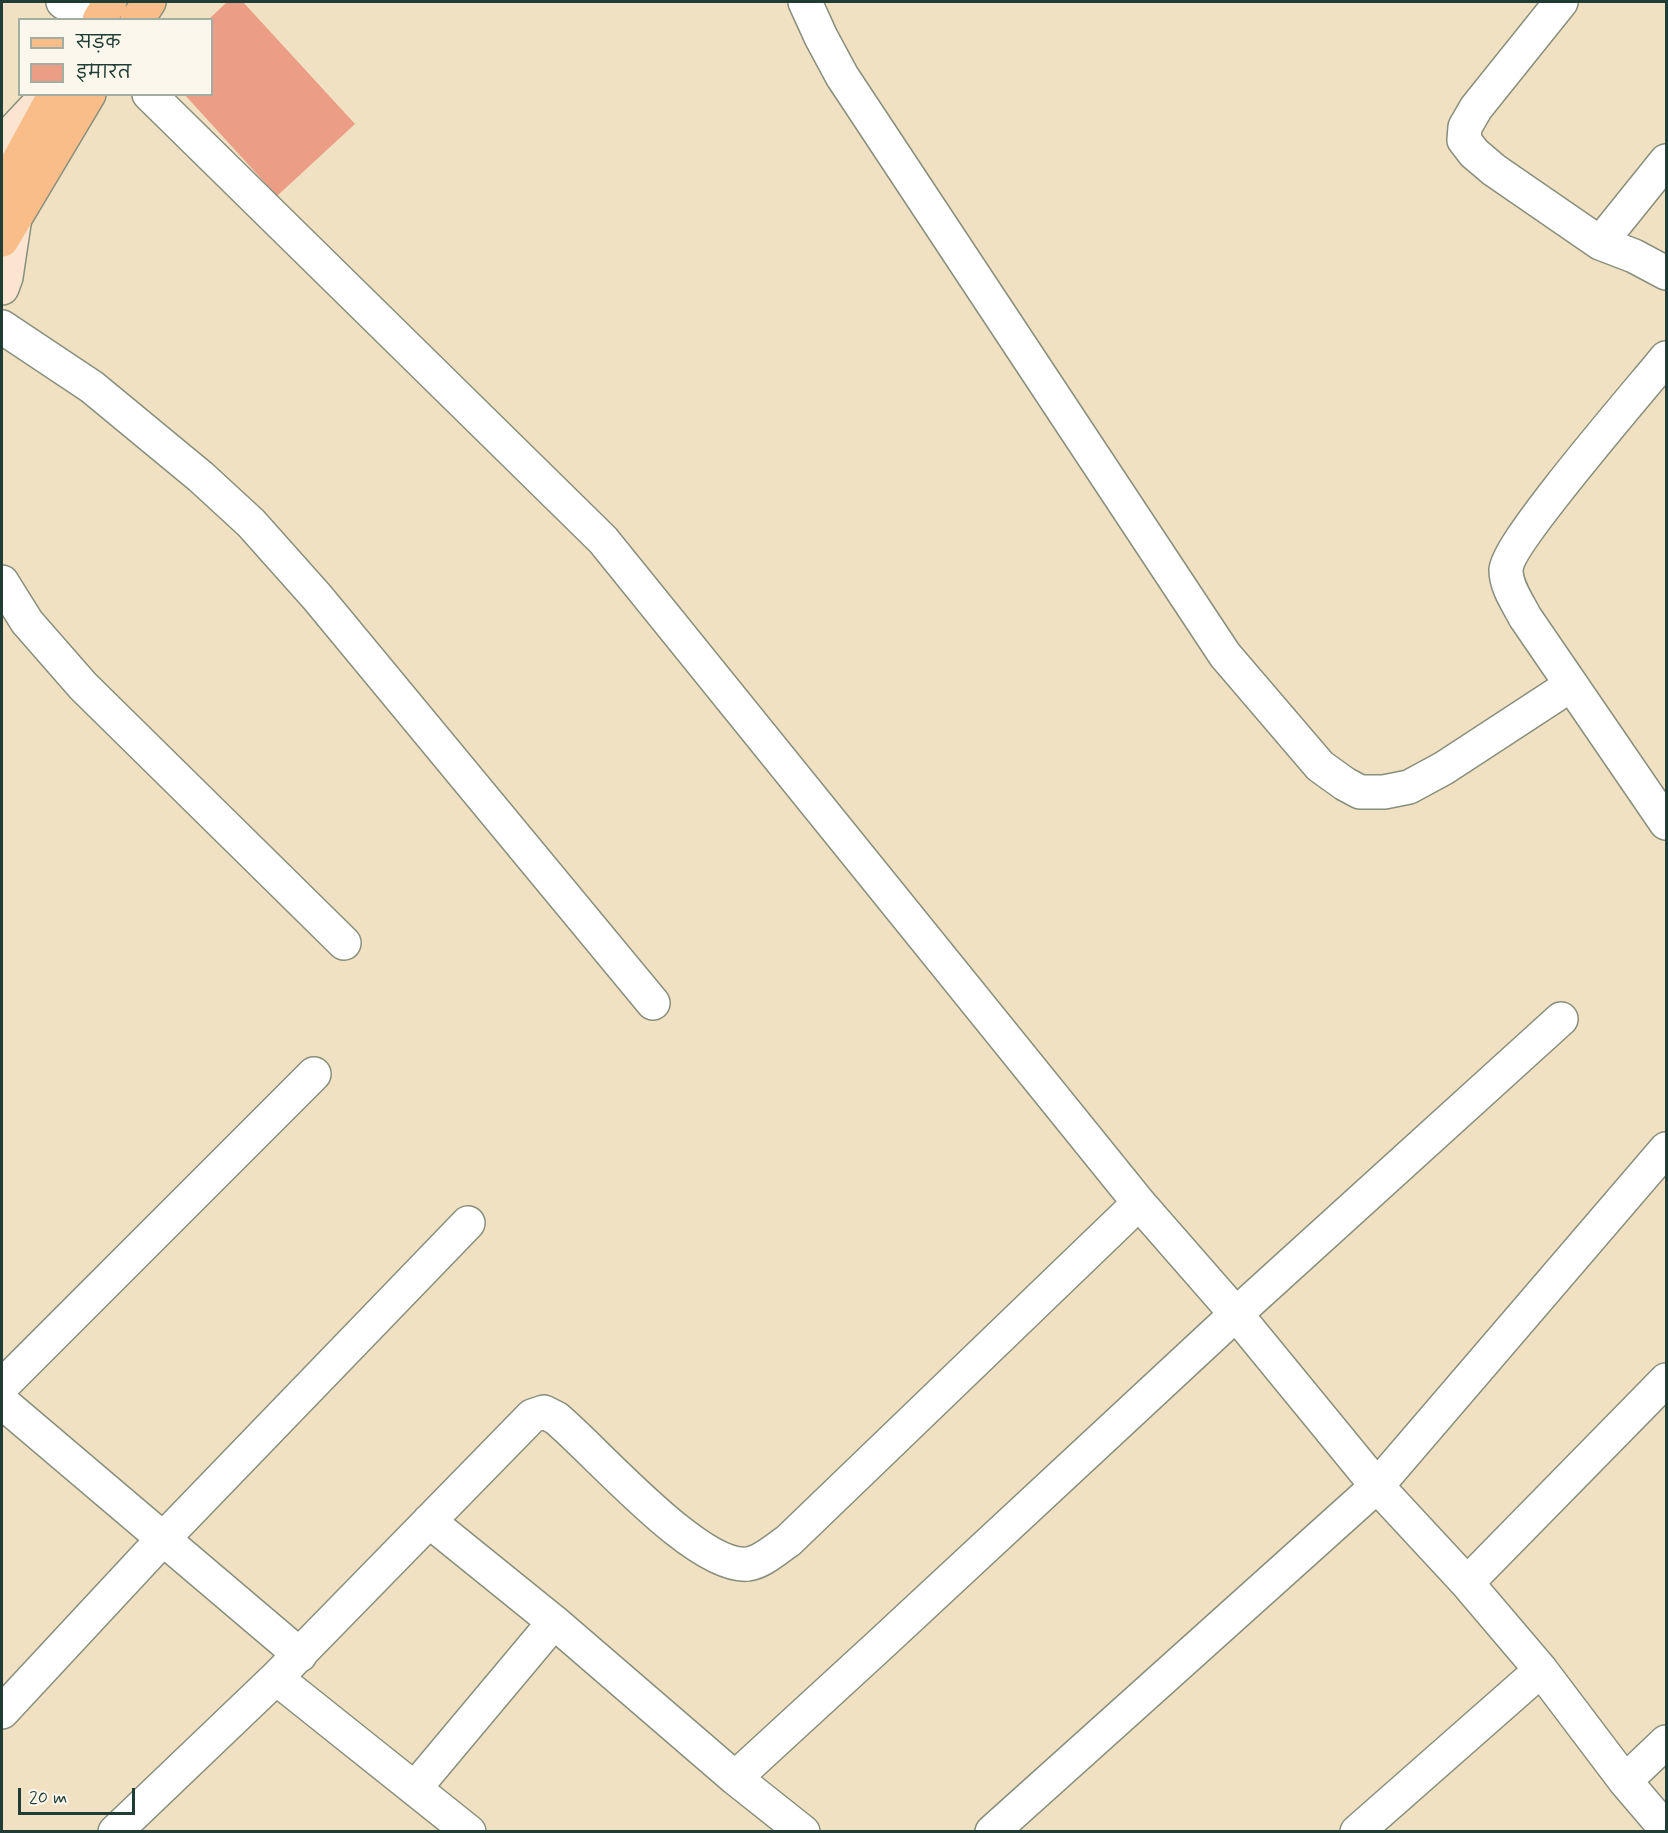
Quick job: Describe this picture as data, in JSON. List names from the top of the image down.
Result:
{
  "legend": ["सड़क", "इमारत"],
  "scale_bar": "20 m"
}
